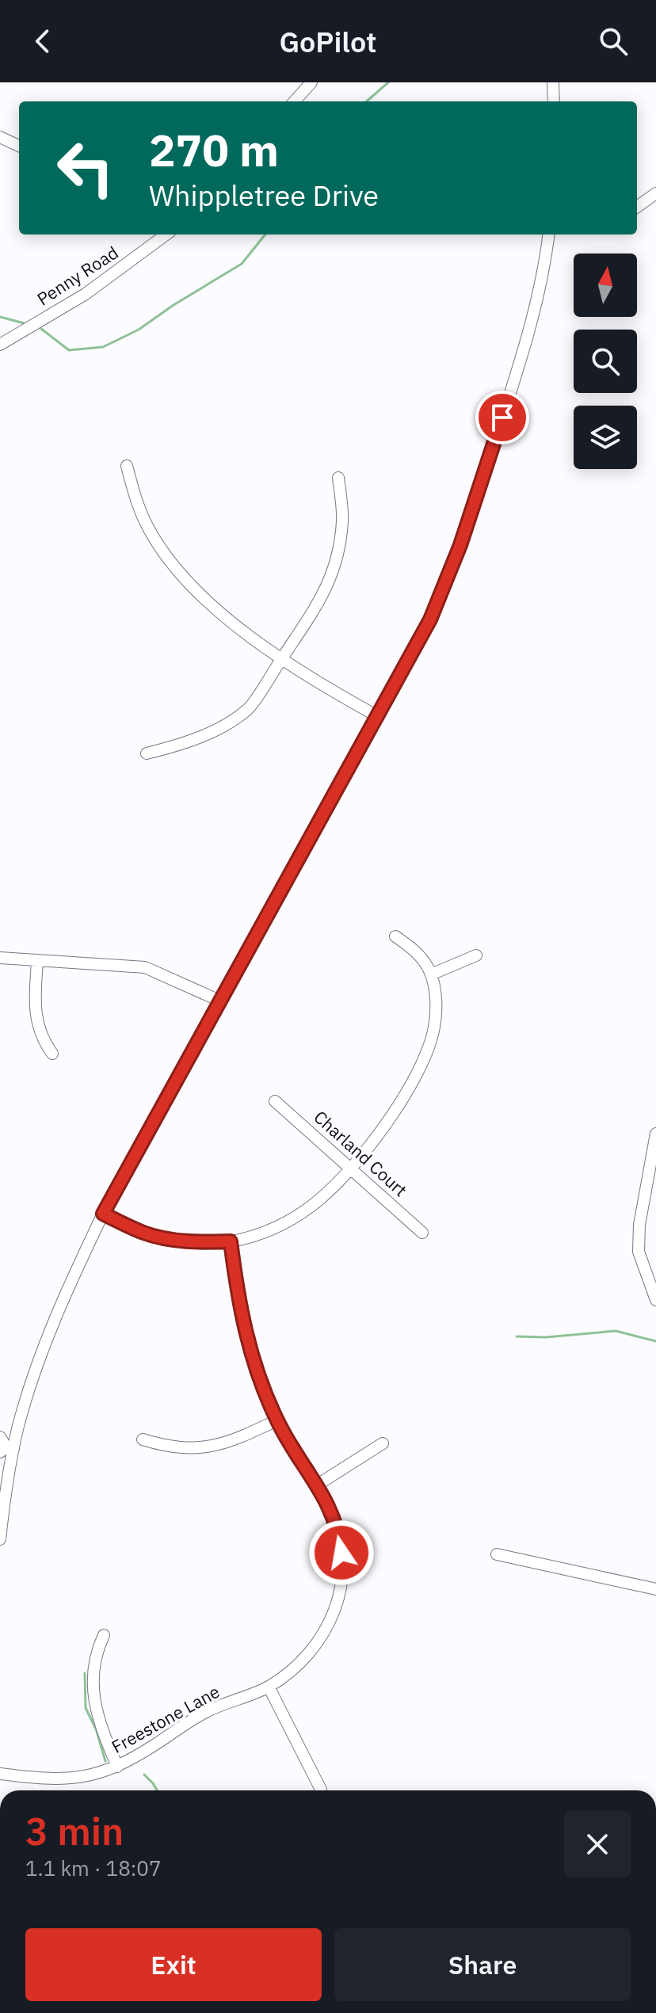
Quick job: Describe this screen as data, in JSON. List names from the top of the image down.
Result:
{
  "streets": {
    "street": ["Penny Road", "Charland Court", "Freestone Lane"]
  },
  "north": "top",
  "page": {
    "header": "GoPilot",
    "turn": ["270 m", "Whippletree Drive"],
    "heading": ["3 min", "1.1 km · 18:07"],
    "buttons": ["Exit", "Share"]
  }
}
